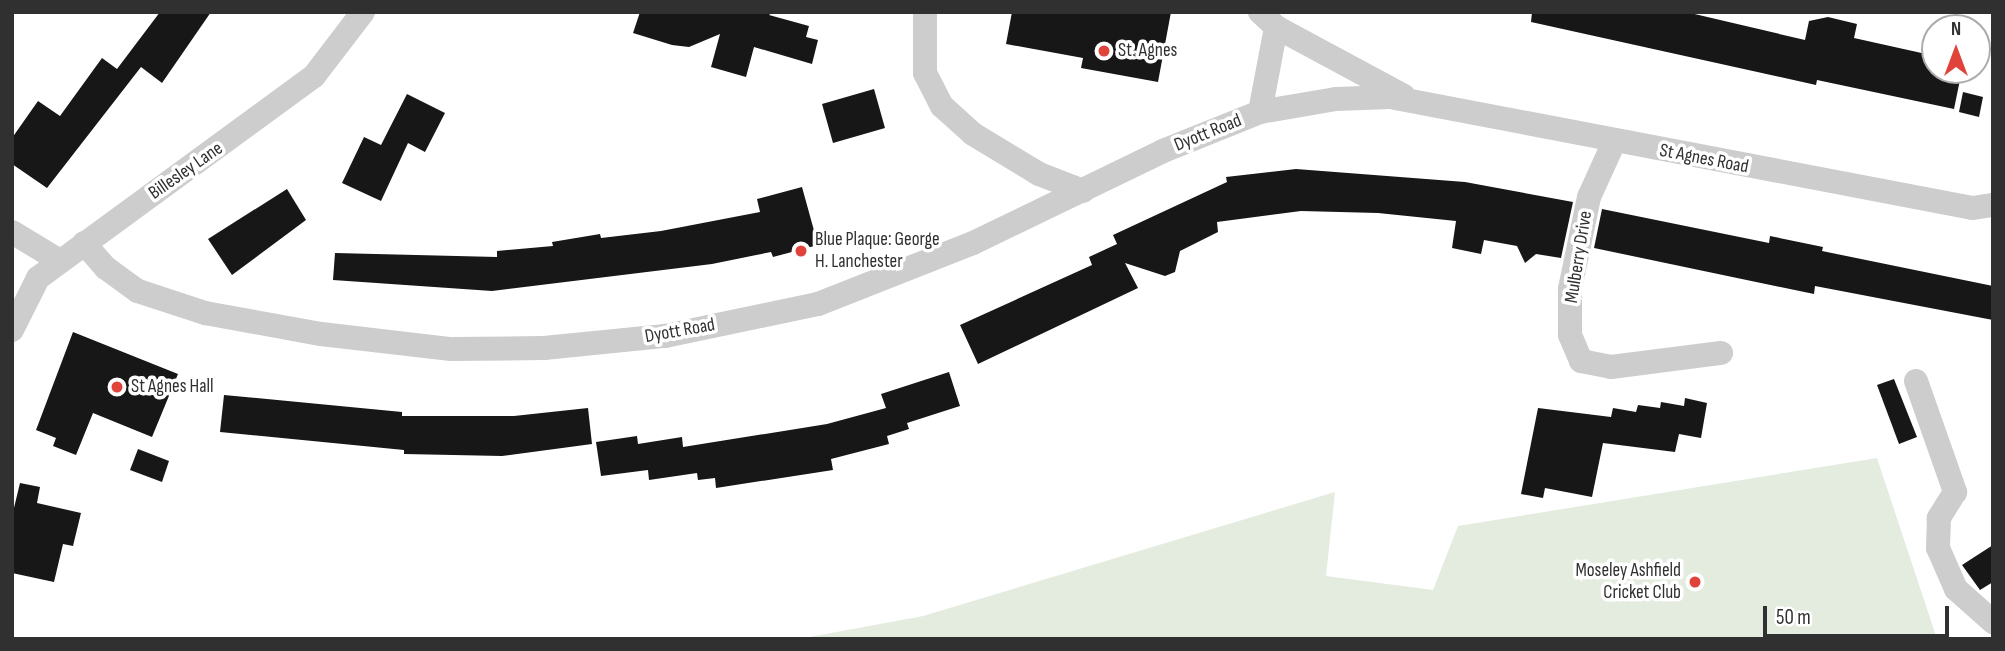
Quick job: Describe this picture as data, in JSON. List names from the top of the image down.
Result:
{
  "streets": {
    "street": [
      "Dyott Road",
      "St Agnes Road",
      "Billesley Lane",
      "Mulberry Drive"
    ]
  },
  "crossings": [
    ["Dyott Road", "St Agnes Road"],
    ["Dyott Road", "Billesley Lane"],
    ["St Agnes Road", "Mulberry Drive"]
  ],
  "places": [
    "St. Agnes",
    "Blue Plaque: George H. Lanchester",
    "St Agnes Hall",
    "Moseley Ashfield Cricket Club"
  ],
  "scale_bar": "50 m",
  "north": "top"
}
